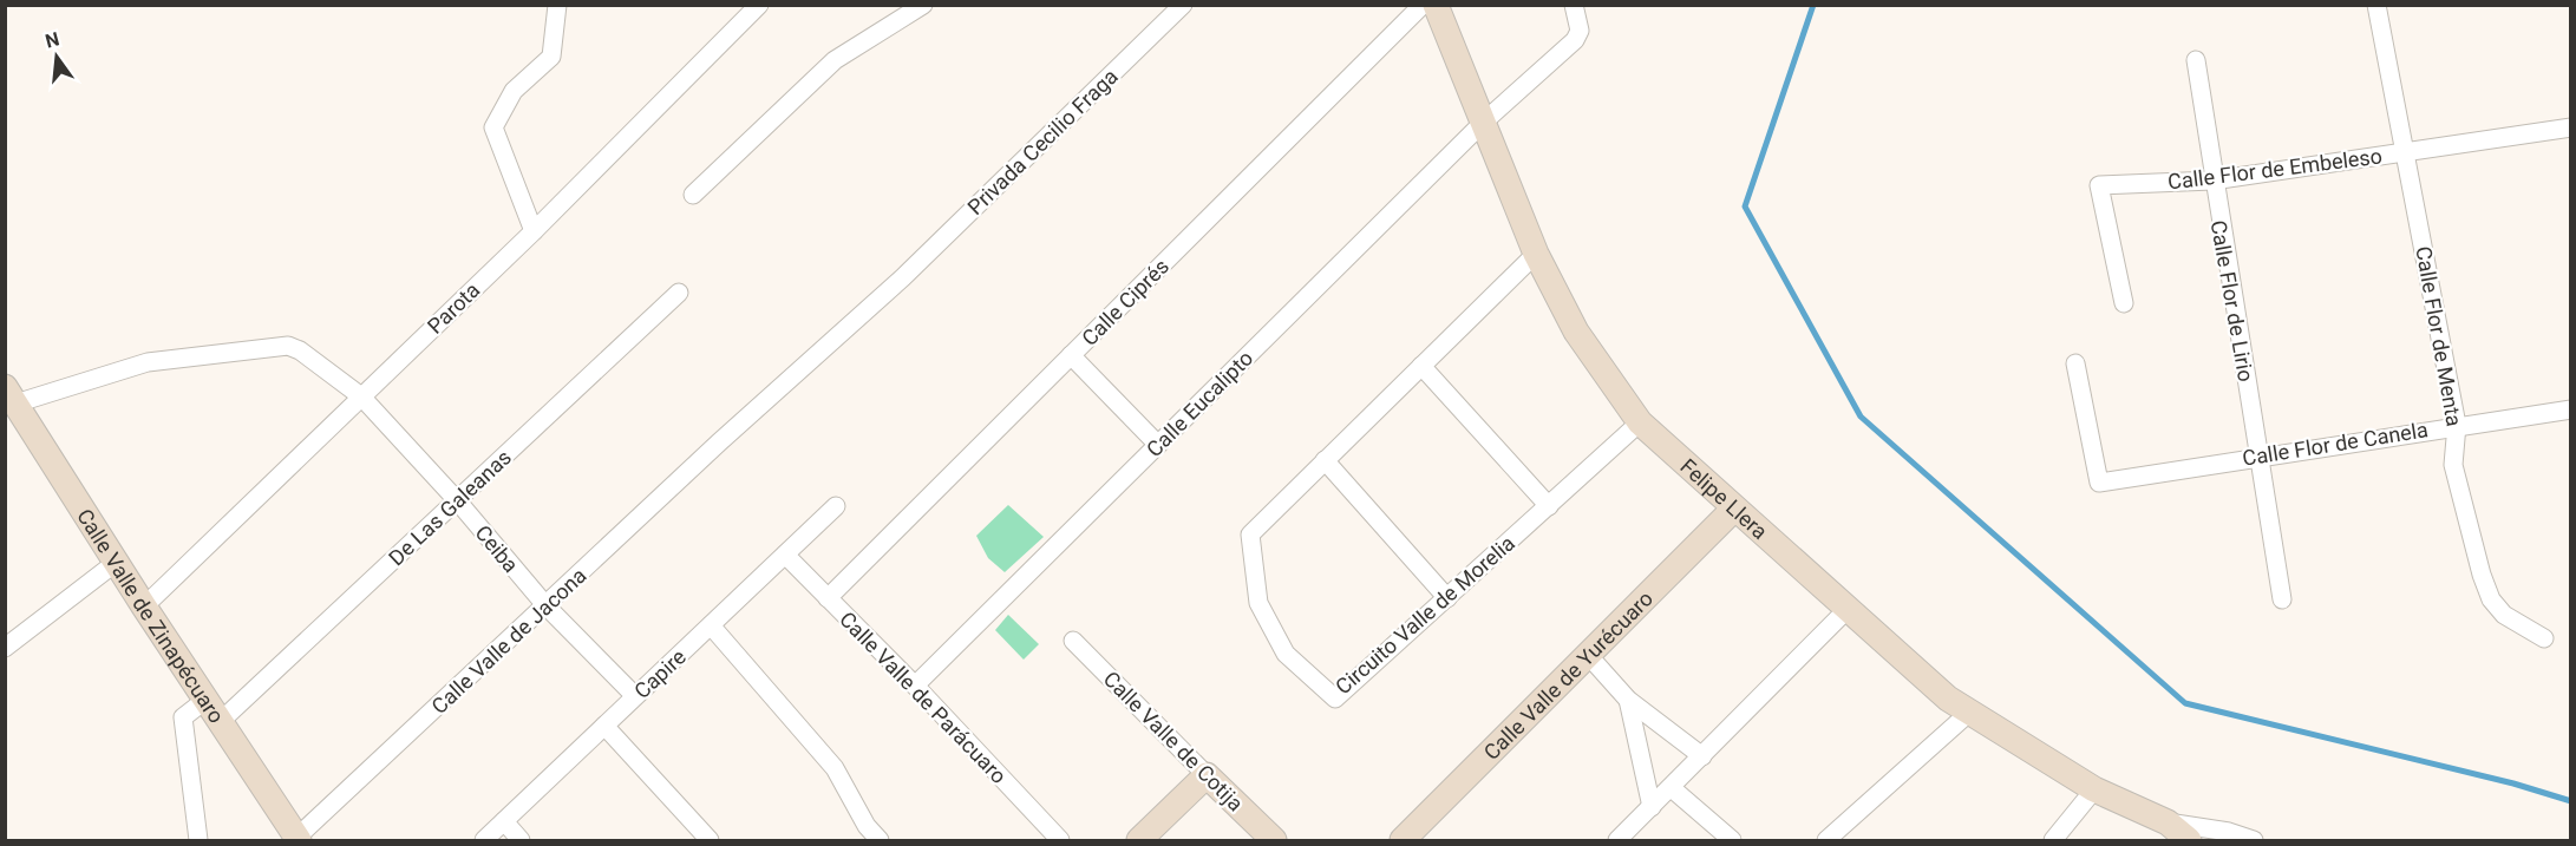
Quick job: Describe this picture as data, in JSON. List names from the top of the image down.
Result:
{
  "streets": {
    "street": [
      "Privada Cecilio Fraga",
      "Calle Flor de Embeleso",
      "Calle Flor de Lirio",
      "Calle Ciprés",
      "Parota",
      "Calle Flor de Menta",
      "Calle Eucalipto",
      "Calle Flor de Canela",
      "Felipe Llera",
      "De Las Galeanas",
      "Ceiba",
      "Calle Valle de Zinapécuaro",
      "Circuito Valle de Morelia",
      "Calle Valle de Jacona",
      "Capire",
      "Calle Valle de Yurécuaro",
      "Calle Valle de Parácuaro",
      "Calle Valle de Cotija"
    ]
  },
  "crossings": [
    ["Privada Cecilio Fraga", "Calle Valle de Jacona"],
    ["Calle Flor de Embeleso", "Calle Flor de Lirio"],
    ["Calle Flor de Embeleso", "Calle Flor de Menta"],
    ["Calle Flor de Lirio", "Calle Flor de Canela"],
    ["Calle Ciprés", "Calle Valle de Parácuaro"],
    ["Parota", "Ceiba"],
    ["Parota", "Calle Valle de Zinapécuaro"],
    ["Calle Flor de Menta", "Calle Flor de Canela"],
    ["Calle Eucalipto", "Felipe Llera"],
    ["Calle Eucalipto", "Calle Valle de Parácuaro"],
    ["Felipe Llera", "Circuito Valle de Morelia"],
    ["Felipe Llera", "Calle Valle de Yurécuaro"],
    ["De Las Galeanas", "Ceiba"],
    ["De Las Galeanas", "Calle Valle de Zinapécuaro"],
    ["Ceiba", "Calle Valle de Zinapécuaro"],
    ["Ceiba", "Calle Valle de Jacona"],
    ["Ceiba", "Capire"],
    ["Calle Valle de Zinapécuaro", "Calle Valle de Jacona"],
    ["Capire", "Calle Valle de Parácuaro"]
  ],
  "north": "top"
}
